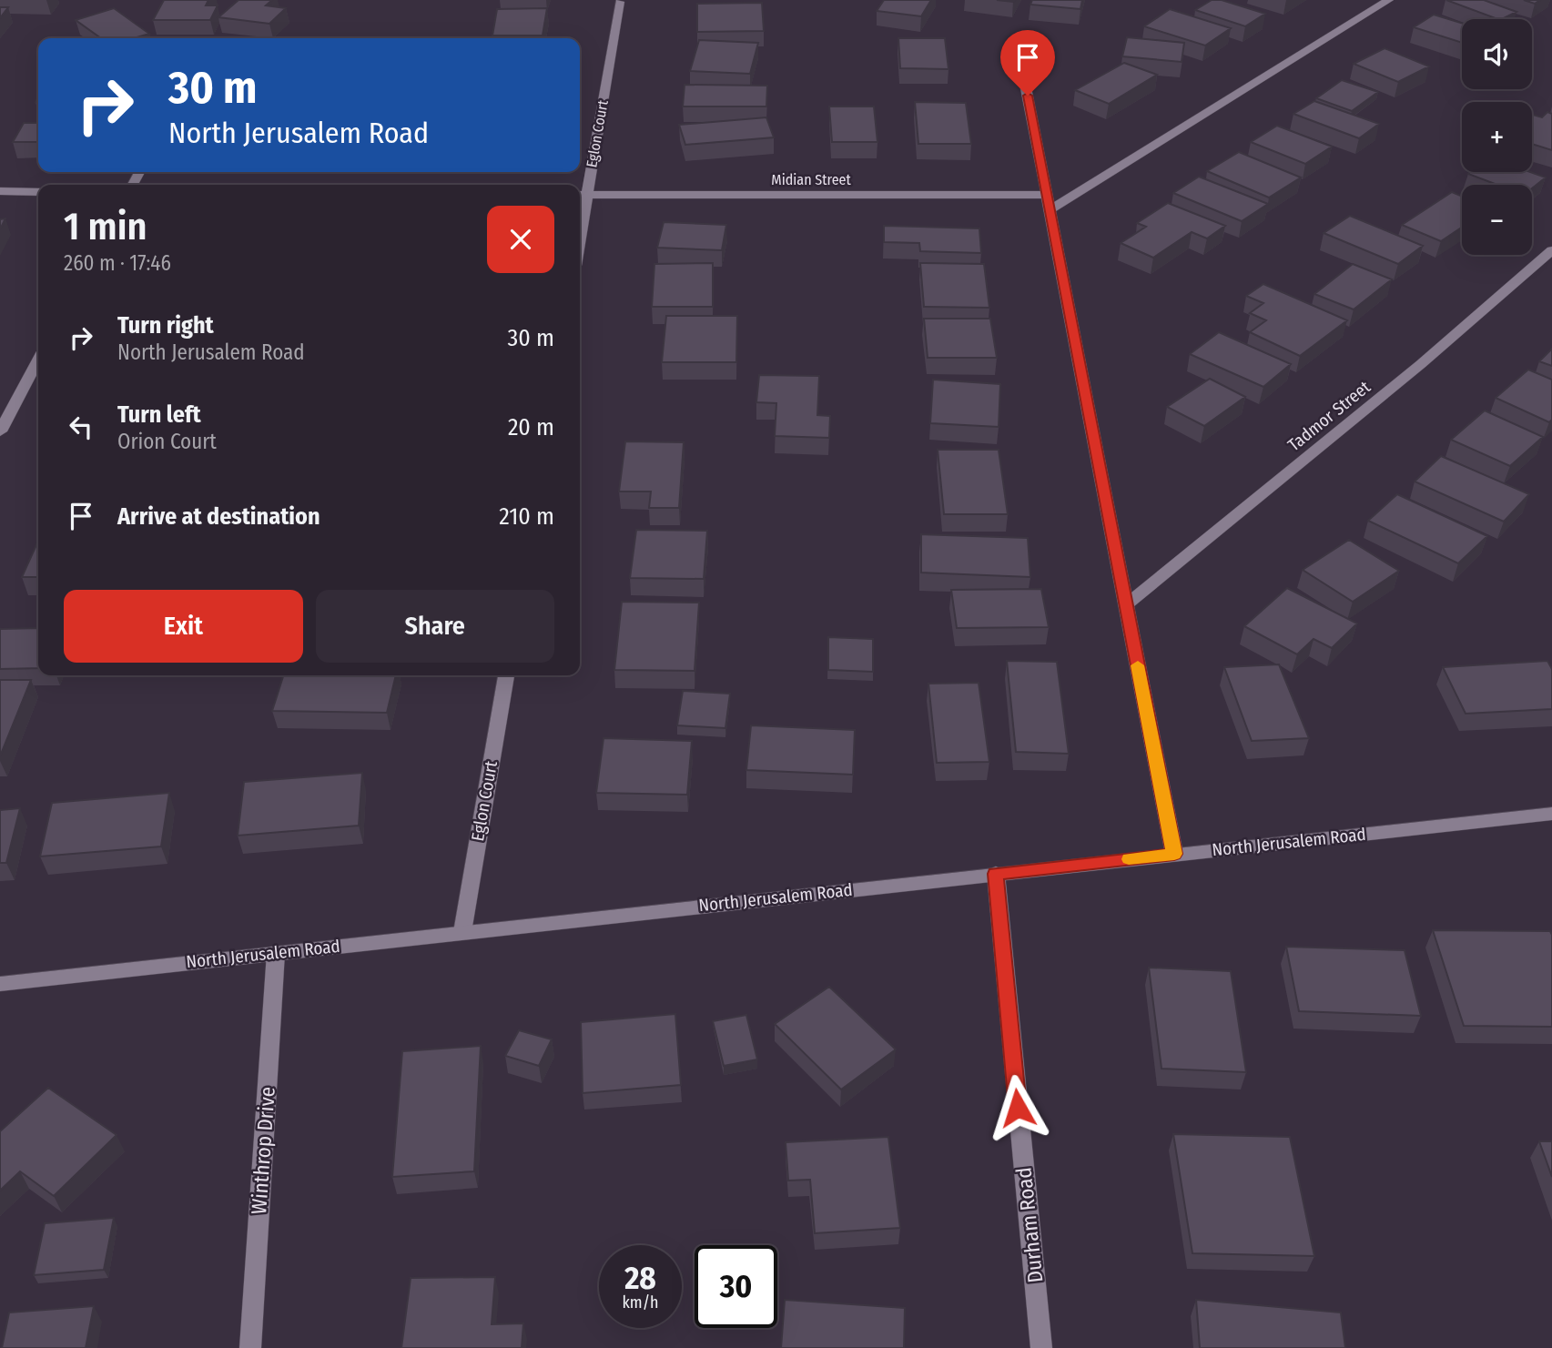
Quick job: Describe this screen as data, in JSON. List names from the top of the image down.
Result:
{
  "streets": {
    "street": [
      "Eglon Court",
      "Midian Street",
      "Tadmor Street",
      "North Jerusalem Road",
      "Winthrop Drive",
      "Durham Road"
    ]
  },
  "crossings": [
    ["Eglon Court", "Midian Street"],
    ["Eglon Court", "North Jerusalem Road"],
    ["North Jerusalem Road", "Winthrop Drive"],
    ["North Jerusalem Road", "Durham Road"]
  ],
  "page": {
    "map_buttons": ["+", "−"],
    "turn": ["30 m", "North Jerusalem Road"],
    "heading": ["1 min", "260 m · 17:46"],
    "list": [
      {
        "name": "Turn right",
        "note": "North Jerusalem Road",
        "value": "30 m"
      },
      {
        "name": "Turn left",
        "note": "Orion Court",
        "value": "20 m"
      },
      {
        "name": "Arrive at destination",
        "value": "210 m"
      }
    ],
    "buttons": ["Exit", "Share"],
    "speed": "28 km/h",
    "limit": "30"
  }
}
